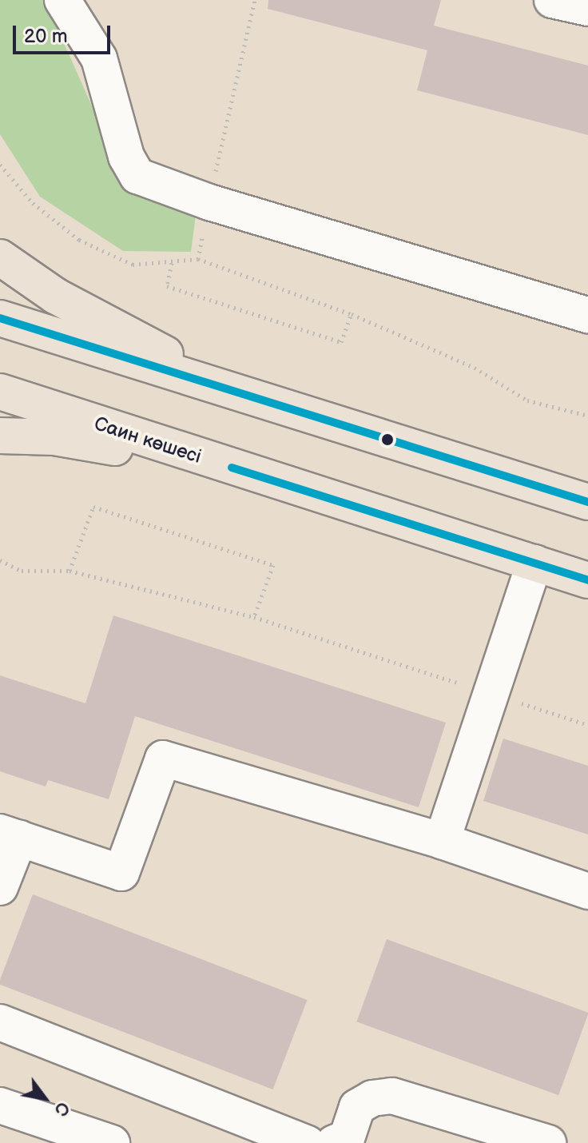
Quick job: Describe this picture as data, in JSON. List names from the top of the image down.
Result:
{
  "streets": {
    "main road": ["Саин көшесі"]
  },
  "scale_bar": "20 m",
  "north": "bottom right"
}
